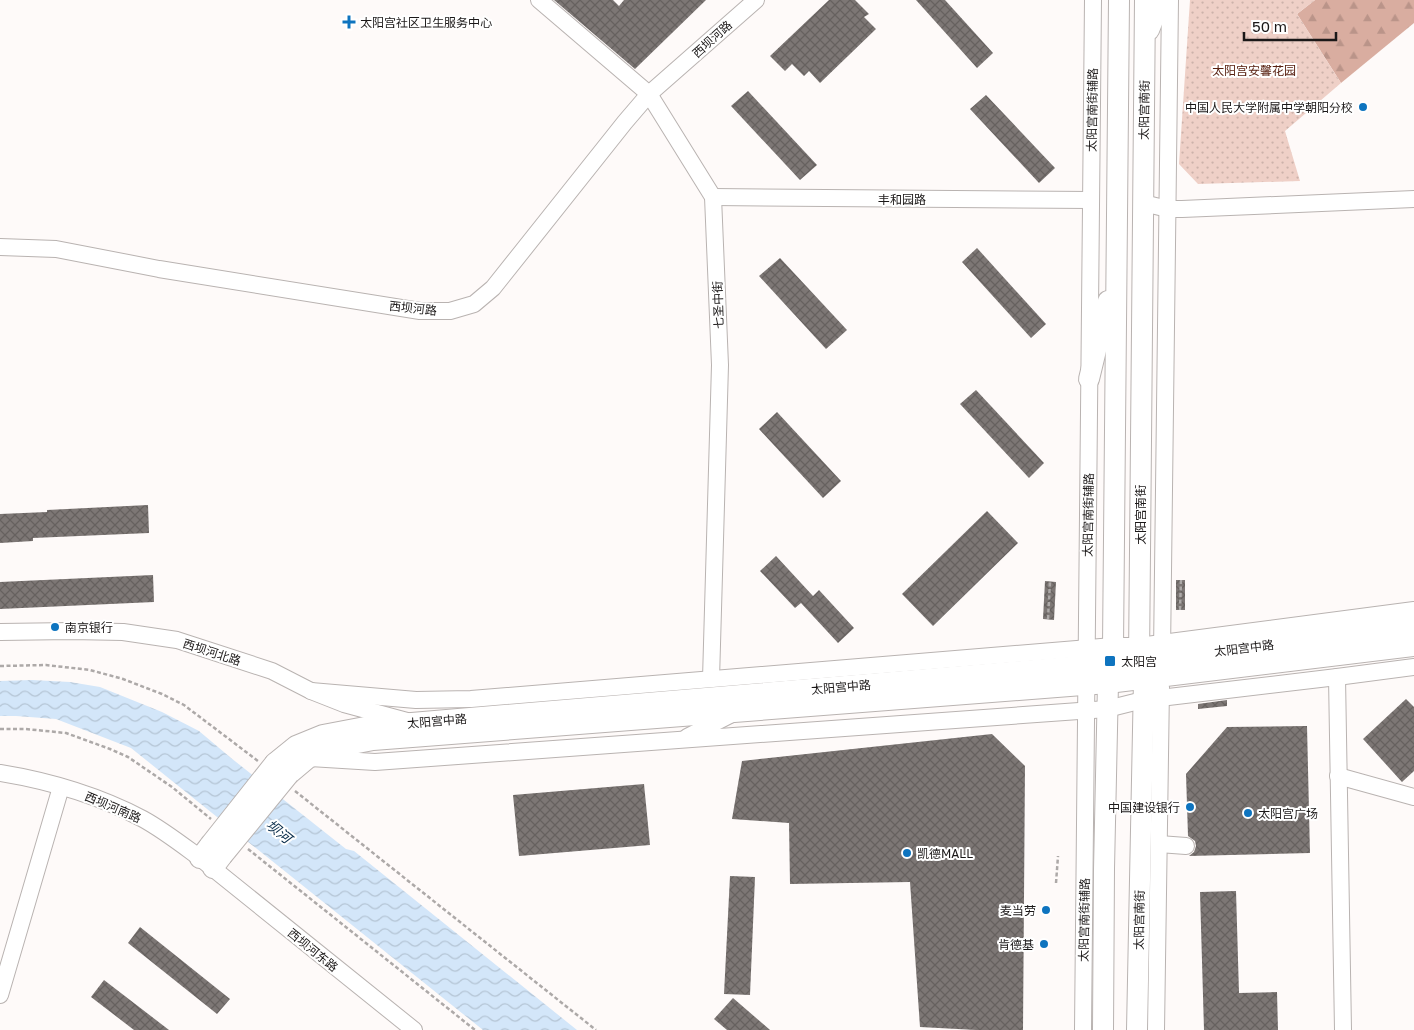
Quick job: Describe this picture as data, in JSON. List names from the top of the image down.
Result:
{
  "streets": {
    "main road": ["太阳宫南街", "太阳宫中路"],
    "street": [
      "西坝河路",
      "太阳宫南街辅路",
      "丰和园路",
      "七圣中街",
      "西坝河北路",
      "西坝河南路",
      "西坝河东路"
    ]
  },
  "crossings": [
    ["西坝河路", "七圣中街"],
    ["太阳宫南街辅路", "丰和园路"],
    ["太阳宫南街辅路", "太阳宫中路"],
    ["太阳宫南街", "太阳宫中路"],
    ["丰和园路", "七圣中街"],
    ["七圣中街", "太阳宫中路"],
    ["太阳宫中路", "西坝河北路"],
    ["西坝河南路", "西坝河东路"]
  ],
  "water": ["坝河"],
  "parks": ["太阳宫安馨花园"],
  "places": {
    "health": ["太阳宫社区卫生服务中心"],
    "other": [
      "中国人民大学附属中学朝阳分校",
      "南京银行",
      "中国建设银行",
      "太阳宫广场",
      "凯德MALL",
      "麦当劳",
      "肯德基"
    ],
    "transit": ["太阳宫"]
  },
  "scale_bar": "50 m"
}
